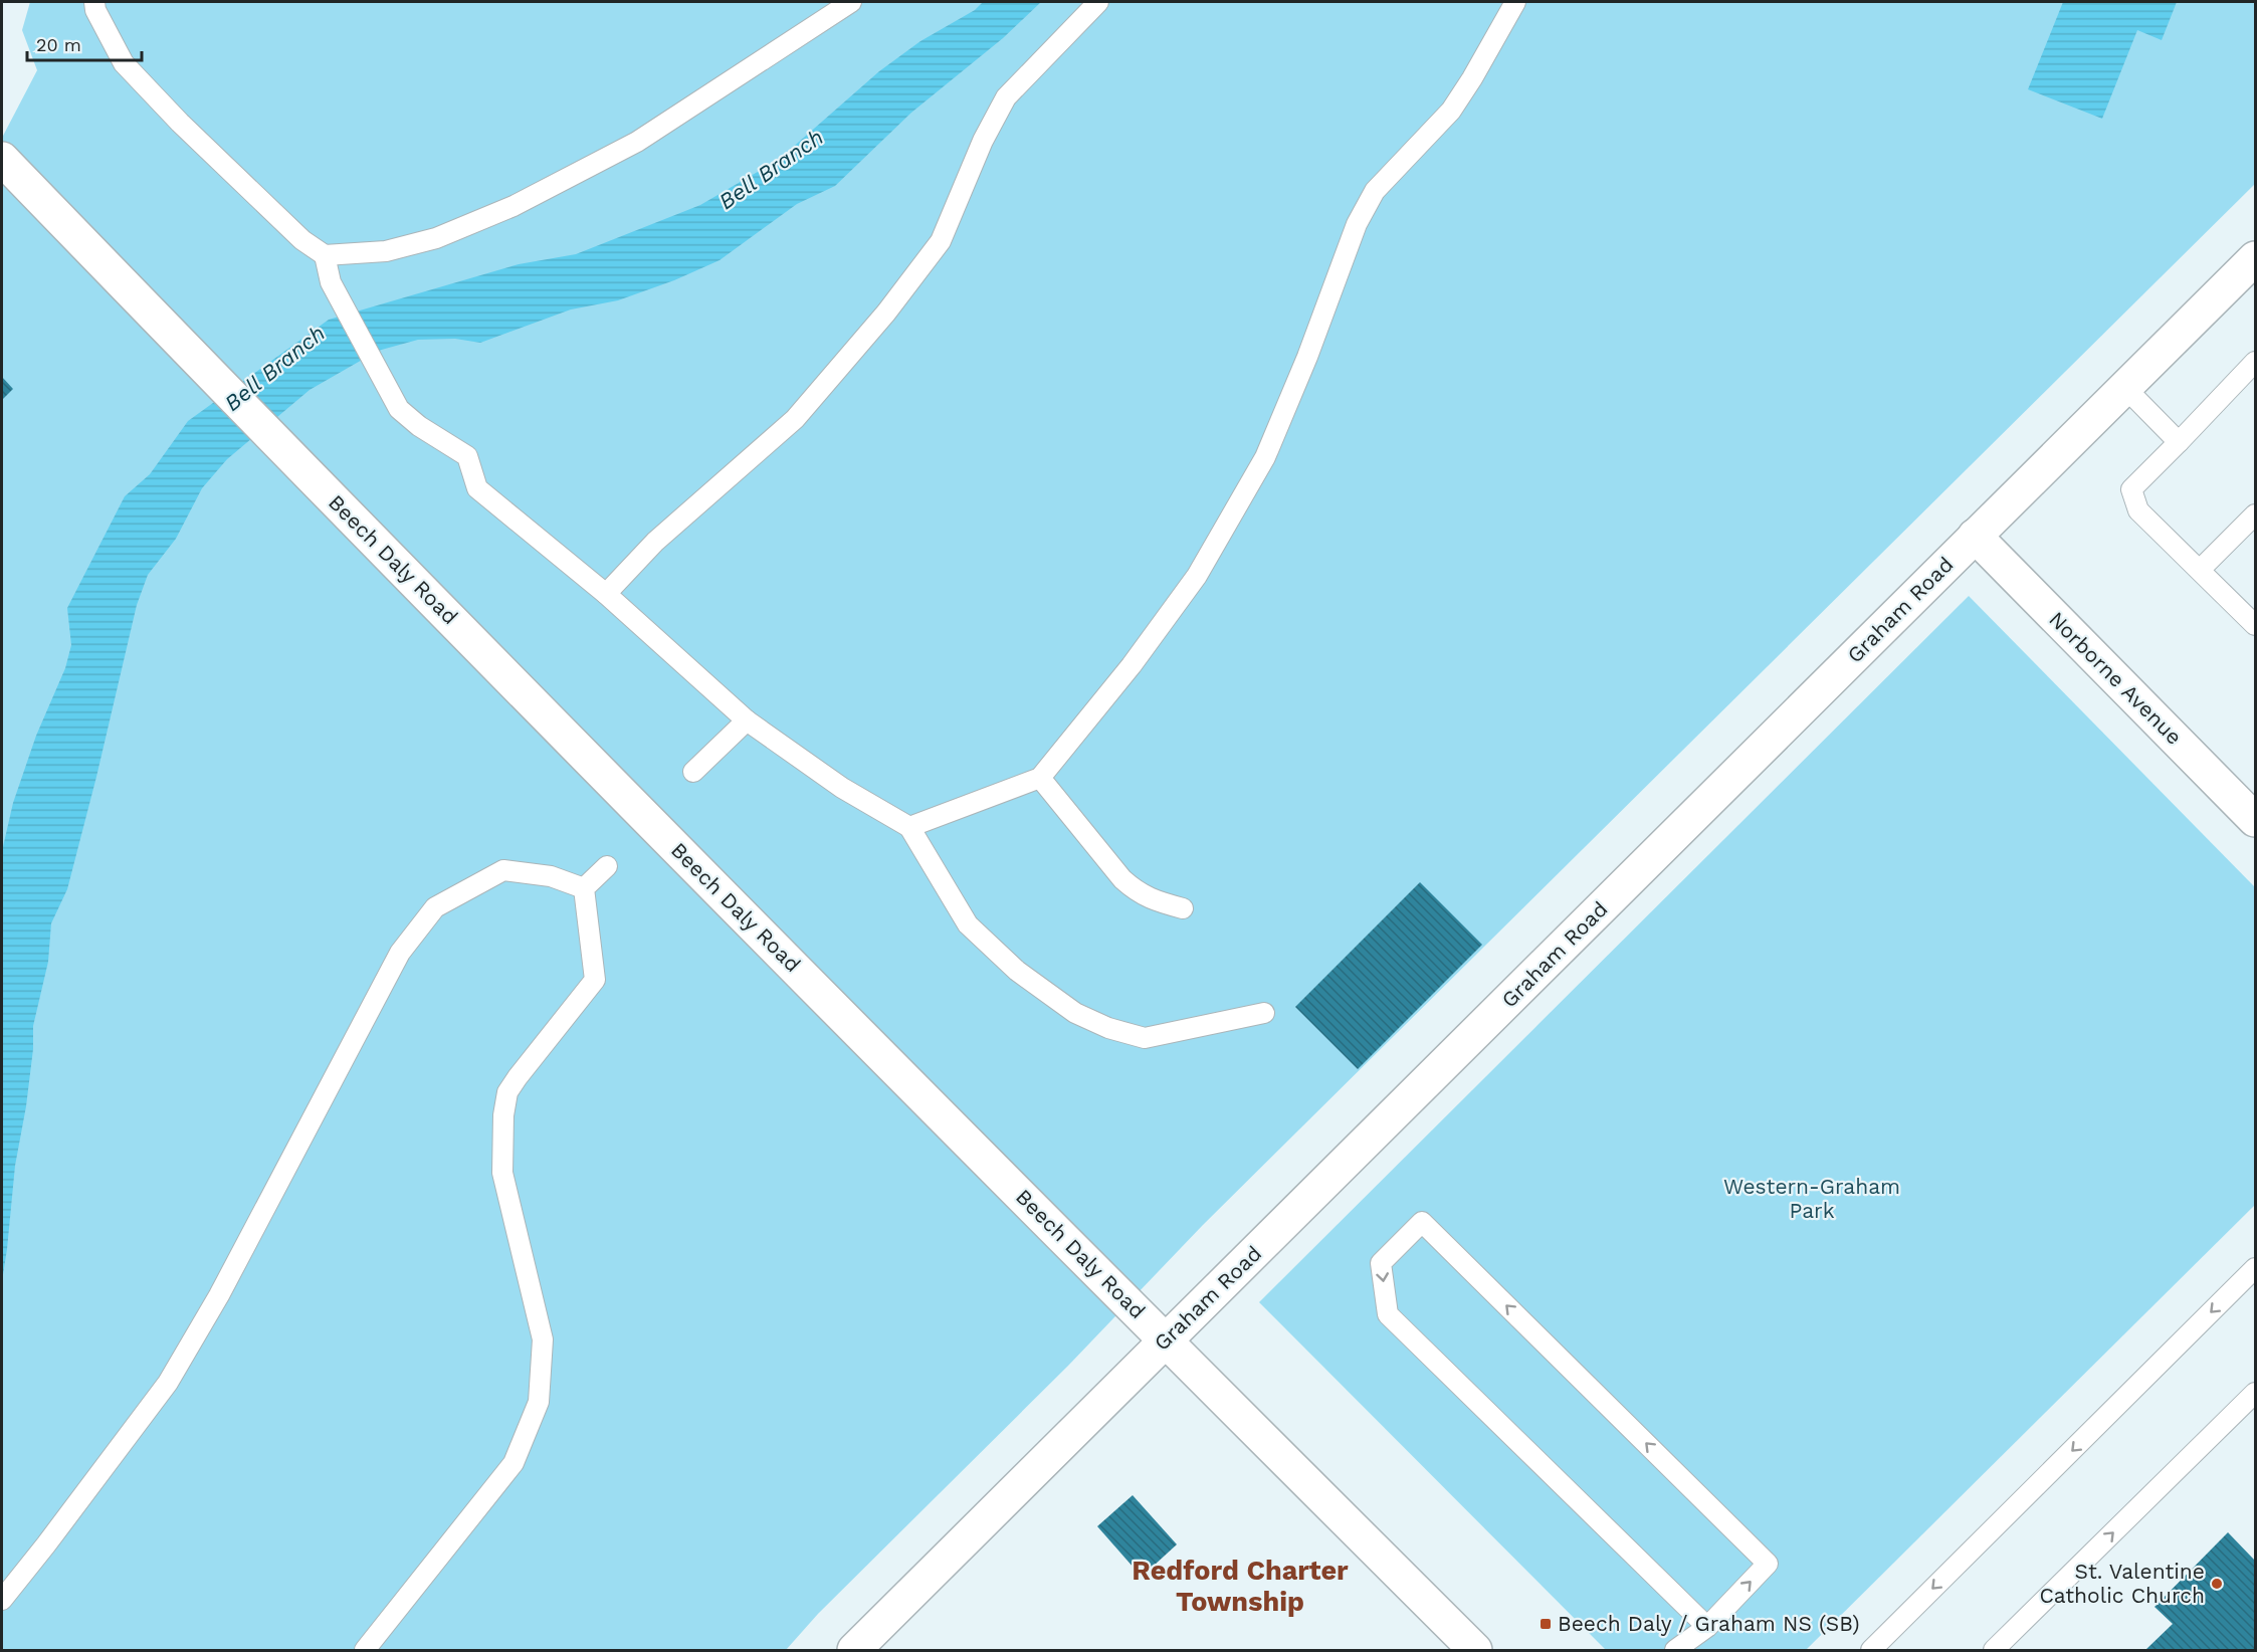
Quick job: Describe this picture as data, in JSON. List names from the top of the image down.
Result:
{
  "streets": {
    "street": ["Beech Daly Road", "Graham Road", "Norborne Avenue"]
  },
  "crossings": [
    ["Beech Daly Road", "Graham Road"],
    ["Graham Road", "Norborne Avenue"]
  ],
  "districts": ["Redford Charter Township"],
  "water": ["Bell Branch"],
  "parks": ["Western-Graham Park"],
  "places": {
    "other": ["St. Valentine Catholic Church"],
    "transit": ["Beech Daly / Graham NS (SB)"]
  },
  "scale_bar": "20 m"
}
